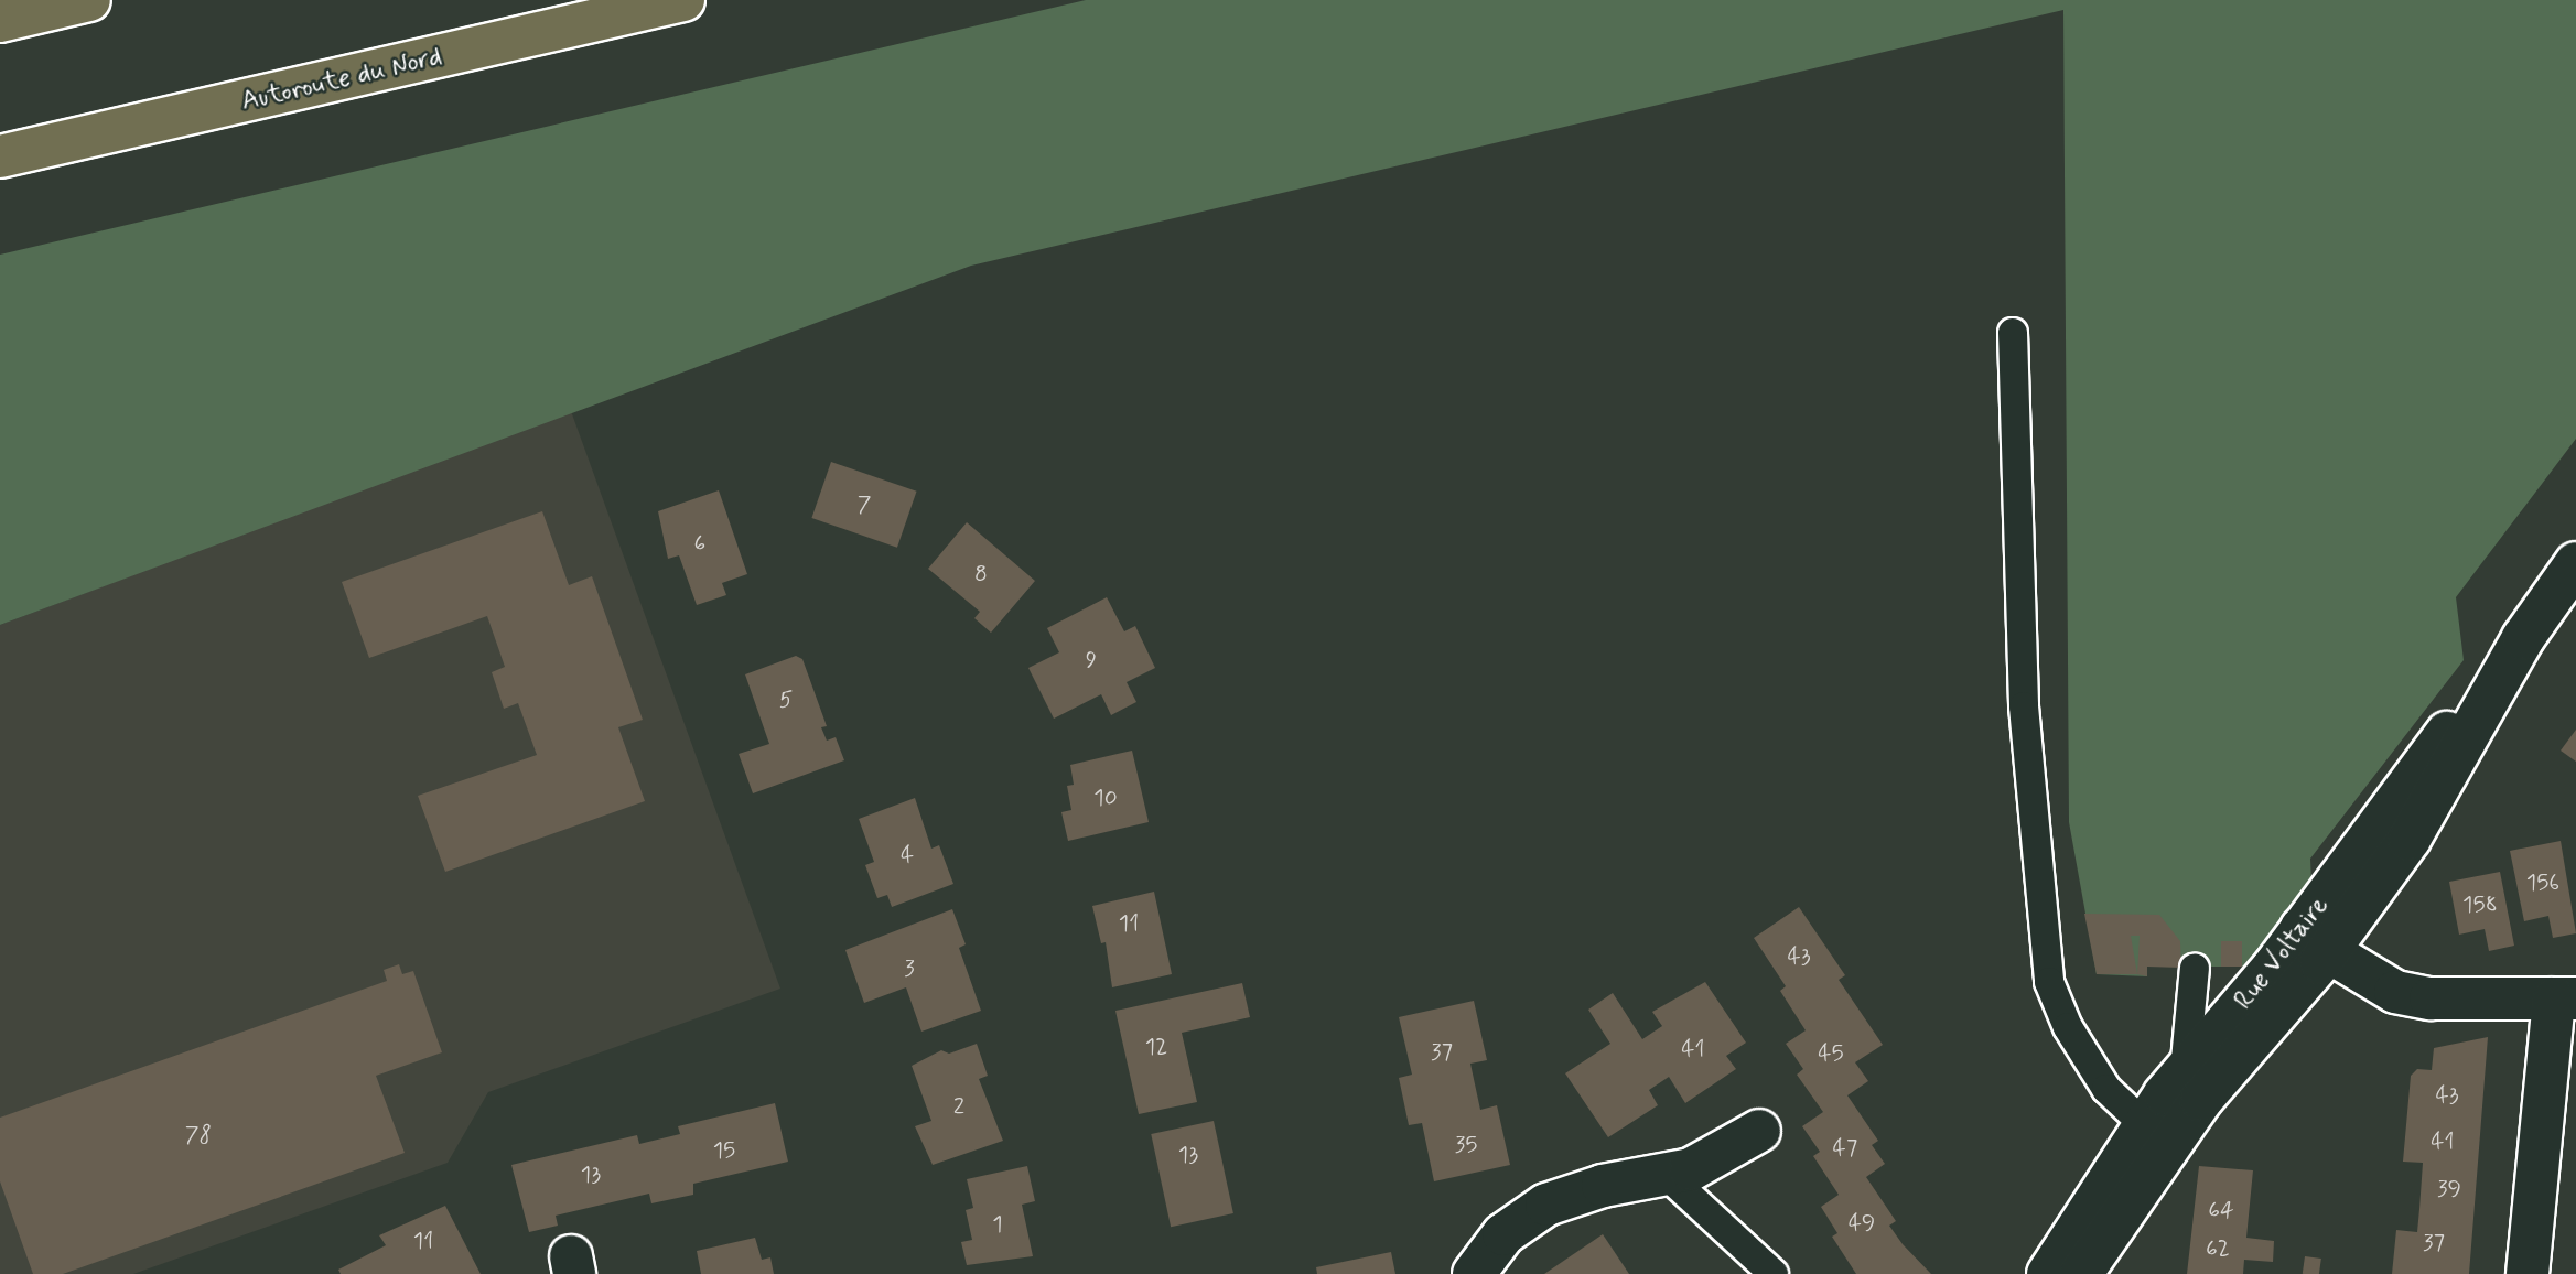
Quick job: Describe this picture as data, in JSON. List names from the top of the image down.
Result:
{
  "streets": {
    "highway": ["Autoroute du Nord"],
    "street": ["Rue Voltaire"]
  },
  "house_numbers": [
    "7",
    "6",
    "8",
    "9",
    "5",
    "10",
    "4",
    "156",
    "158",
    "11",
    "43",
    "3",
    "12",
    "41",
    "37",
    "45",
    "43",
    "2",
    "78",
    "41",
    "35",
    "47",
    "15",
    "13",
    "13",
    "39",
    "64",
    "49",
    "1",
    "11",
    "37",
    "62"
  ]
}
